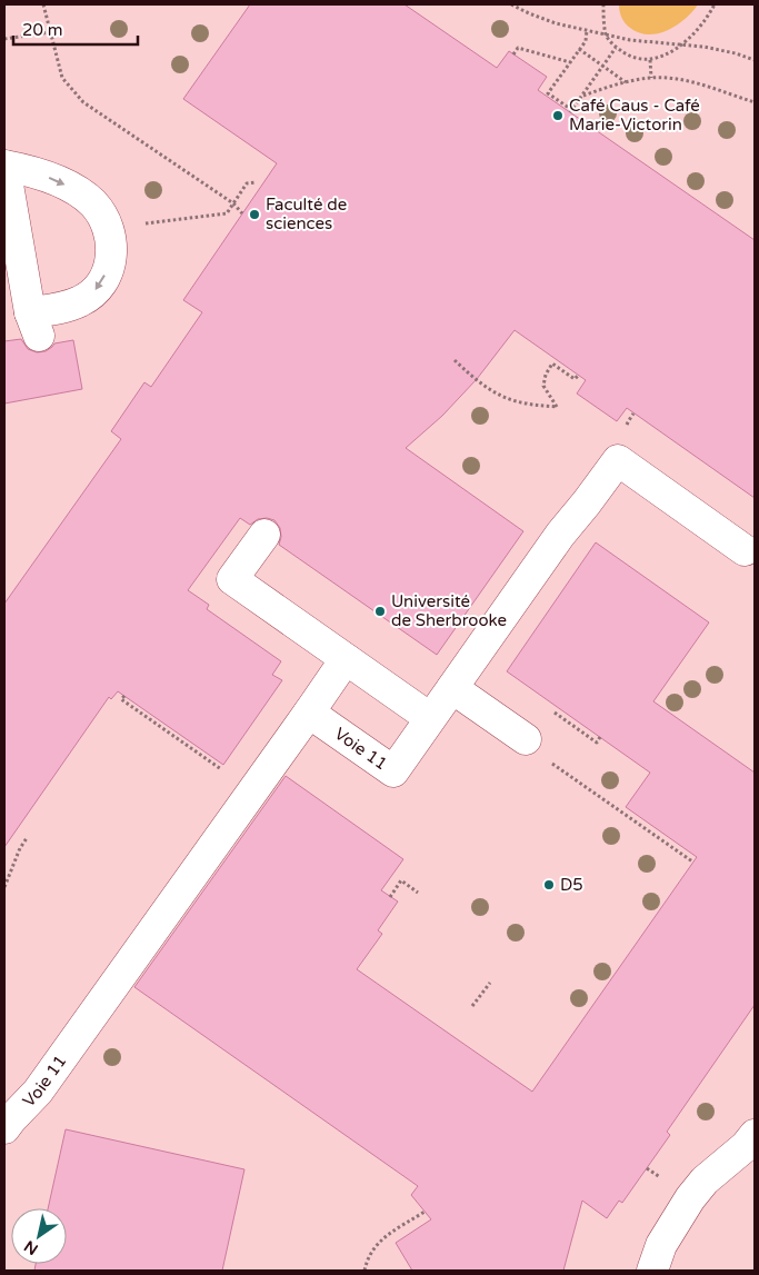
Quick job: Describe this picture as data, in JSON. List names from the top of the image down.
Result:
{
  "streets": {
    "lane": ["Voie 11"]
  },
  "places": [
    "Café Caus - Café Marie-Victorin",
    "Faculté de sciences",
    "Université de Sherbrooke",
    "D5"
  ],
  "scale_bar": "20 m",
  "north": "bottom left"
}
